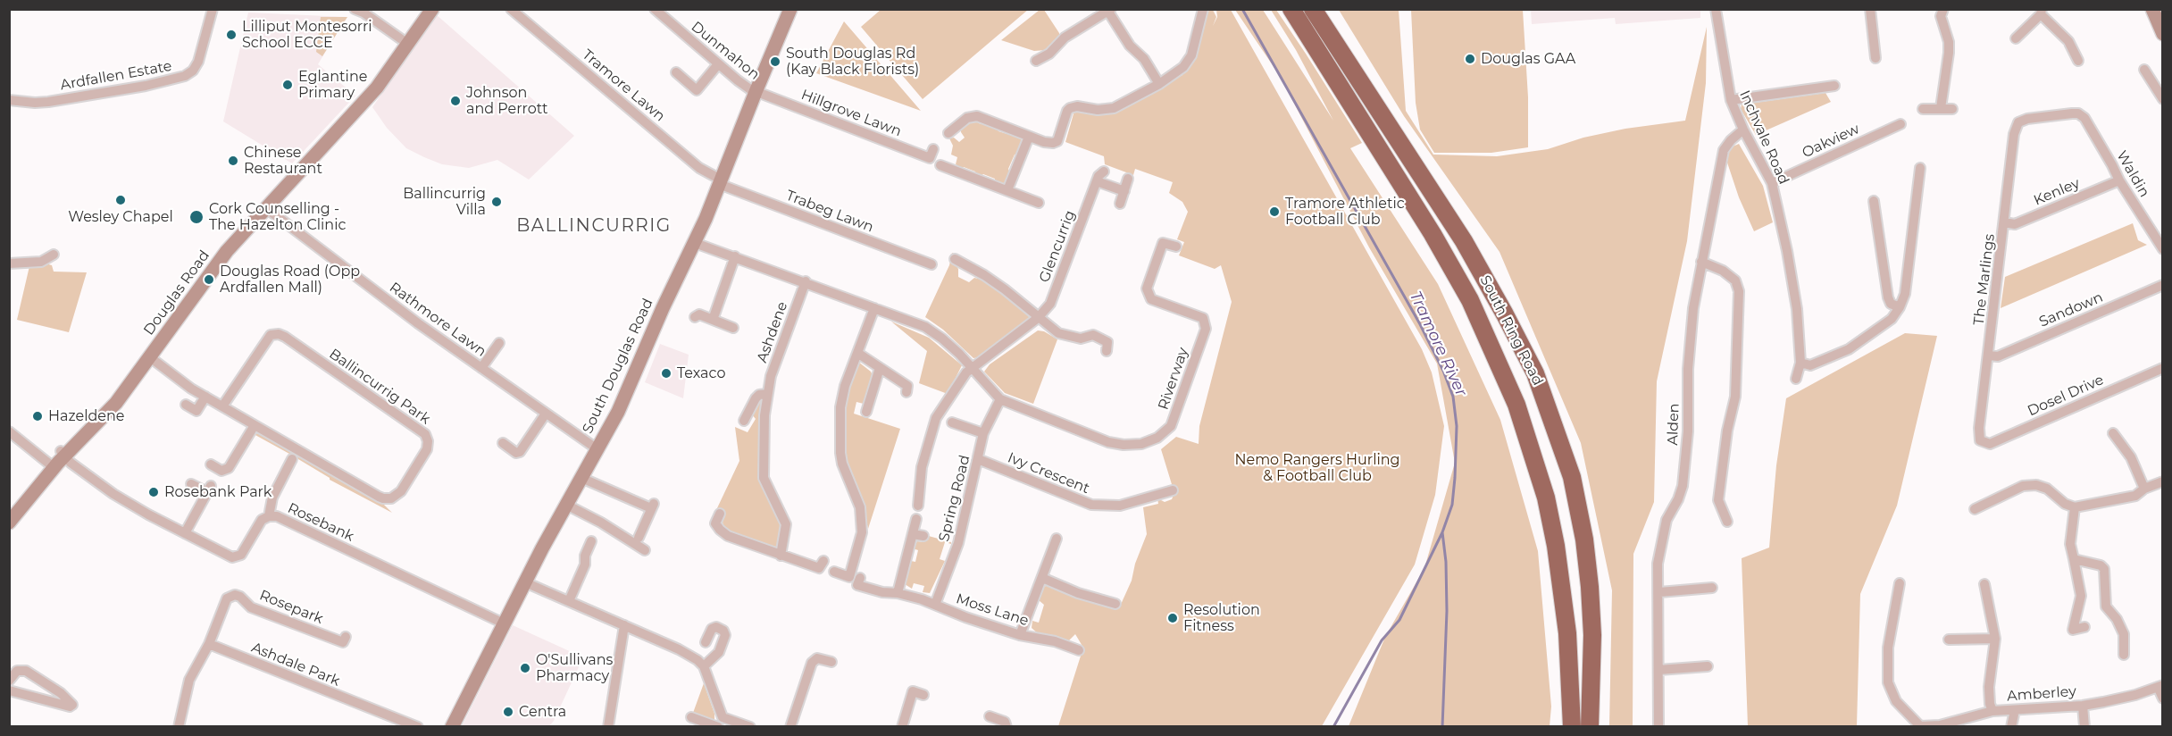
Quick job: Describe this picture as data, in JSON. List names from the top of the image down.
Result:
{
  "streets": {
    "highway": ["South Ring Road"],
    "main road": ["Douglas Road", "South Douglas Road"],
    "street": [
      "Dunmahon",
      "Ardfallen Estate",
      "Tramore Lawn",
      "Hillgrove Lawn",
      "Inchvale Road",
      "Oakview",
      "Waldin",
      "Kenley",
      "Trabeg Lawn",
      "Glencurrig",
      "The Marlings",
      "Sandown",
      "Rathmore Lawn",
      "Ashdene",
      "Riverway",
      "Ballincurrig Park",
      "Dosel Drive",
      "Alden",
      "Ivy Crescent",
      "Spring Road",
      "Rosebank",
      "Rosepark",
      "Moss Lane",
      "Ashdale Park",
      "Amberley"
    ]
  },
  "crossings": [
    ["Dunmahon", "Hillgrove Lawn"],
    ["Dunmahon", "South Douglas Road"],
    ["Tramore Lawn", "Trabeg Lawn"],
    ["Tramore Lawn", "South Douglas Road"],
    ["Hillgrove Lawn", "South Douglas Road"],
    ["Inchvale Road", "Oakview"],
    ["Inchvale Road", "Alden"],
    ["Waldin", "Kenley"],
    ["Waldin", "The Marlings"],
    ["Kenley", "The Marlings"],
    ["Trabeg Lawn", "South Douglas Road"],
    ["The Marlings", "Sandown"],
    ["The Marlings", "Dosel Drive"],
    ["Douglas Road", "Rathmore Lawn"],
    ["Douglas Road", "Ballincurrig Park"],
    ["Douglas Road", "Rosebank"],
    ["Rathmore Lawn", "South Douglas Road"],
    ["South Douglas Road", "Rosebank"],
    ["Riverway", "Spring Road"],
    ["Ivy Crescent", "Spring Road"],
    ["Spring Road", "Moss Lane"],
    ["Rosepark", "Ashdale Park"]
  ],
  "districts": ["BALLINCURRIG"],
  "water": ["Tramore River"],
  "parks": ["Nemo Rangers Hurling & Football Club"],
  "places": [
    "Lilliput Montesorri School ECCE",
    "Douglas GAA",
    "South Douglas Rd (Kay Black Florists)",
    "Eglantine Primary",
    "Johnson and Perrott",
    "Chinese Restaurant",
    "Wesley Chapel",
    "Ballincurrig Villa",
    "Tramore Athletic Football Club",
    "Cork Counselling - The Hazelton Clinic",
    "Douglas Road (Opp Ardfallen Mall)",
    "Texaco",
    "Hazeldene",
    "Rosebank Park",
    "Resolution Fitness",
    "O'Sullivans Pharmacy",
    "Centra"
  ]
}
